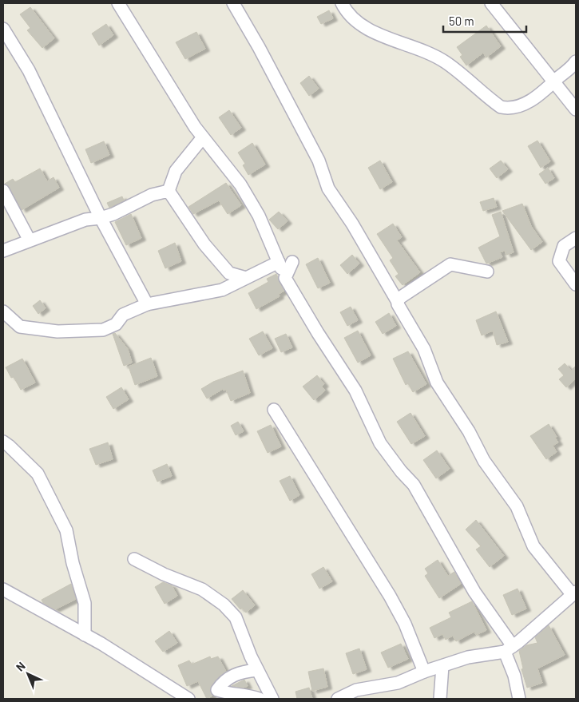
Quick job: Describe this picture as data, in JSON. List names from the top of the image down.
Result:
{
  "scale_bar": "50 m",
  "north": "top left"
}
